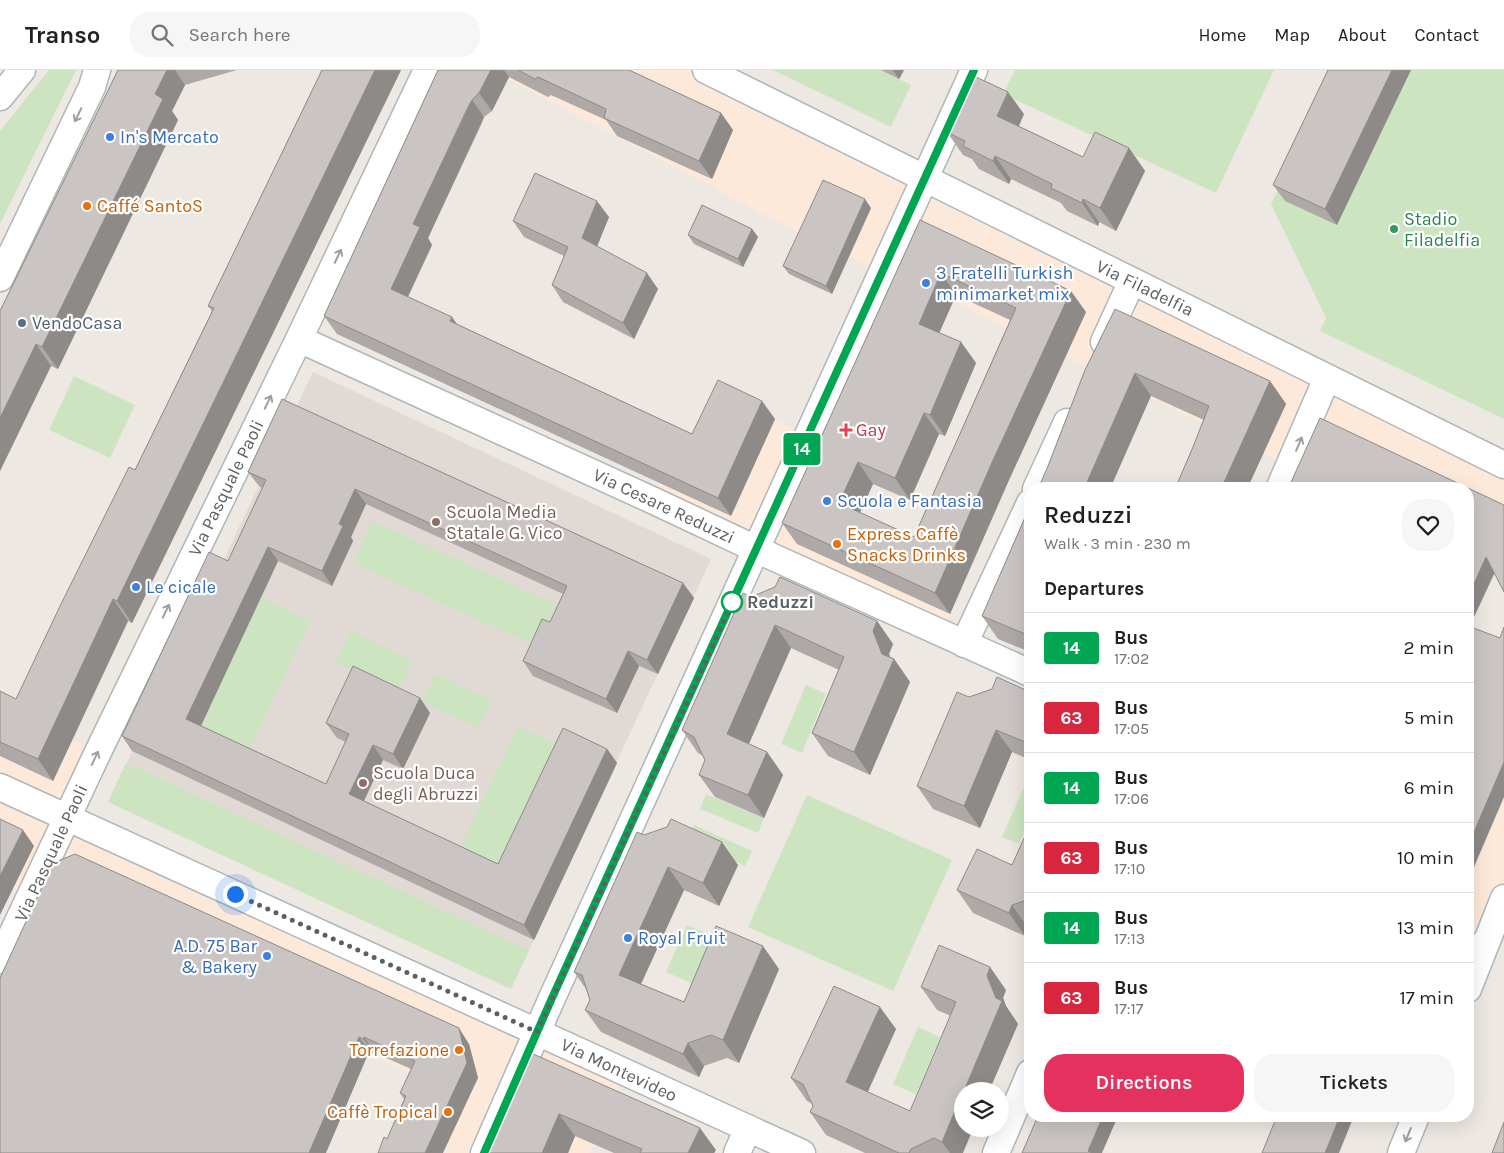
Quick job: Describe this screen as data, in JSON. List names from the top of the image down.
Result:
{
  "streets": {
    "street": [
      "Via Filadelfia",
      "Via Pasquale Paoli",
      "Via Cesare Reduzzi",
      "Via Montevideo"
    ]
  },
  "crossings": [
    ["Via Pasquale Paoli", "Via Cesare Reduzzi"],
    ["Via Pasquale Paoli", "Via Montevideo"]
  ],
  "one_way": ["Via Pasquale Paoli"],
  "places": {
    "other": [
      "In's Mercato",
      "Caffé SantoS",
      "Stadio Filadelfia",
      "3 Fratelli Turkish minimarket mix",
      "VendoCasa",
      "Scuola e Fantasia",
      "Scuola Media Statale G. Vico",
      "Express Caffè Snacks Drinks",
      "Le cicale",
      "Reduzzi",
      "Scuola Duca degli Abruzzi",
      "Royal Fruit",
      "A.D. 75 Bar & Bakery",
      "Torrefazione",
      "Caffè Tropical"
    ],
    "health": ["Gay"]
  },
  "lines": ["bus line 14"],
  "page": {
    "header": "Transo",
    "search": "Search here",
    "nav": [
      "Home",
      "Map",
      "About",
      "Contact"
    ],
    "on_map": "14",
    "heading": [
      ["Reduzzi", "Walk · 3 min · 230 m"],
      "Departures"
    ],
    "list": [
      {
        "mark": "14",
        "name": "Bus",
        "note": "17:02",
        "value": "2 min"
      },
      {
        "mark": "63",
        "name": "Bus",
        "note": "17:05",
        "value": "5 min"
      },
      {
        "mark": "14",
        "name": "Bus",
        "note": "17:06",
        "value": "6 min"
      },
      {
        "mark": "63",
        "name": "Bus",
        "note": "17:10",
        "value": "10 min"
      },
      {
        "mark": "14",
        "name": "Bus",
        "note": "17:13",
        "value": "13 min"
      },
      {
        "mark": "63",
        "name": "Bus",
        "note": "17:17",
        "value": "17 min"
      }
    ],
    "buttons": ["Directions", "Tickets"]
  }
}
